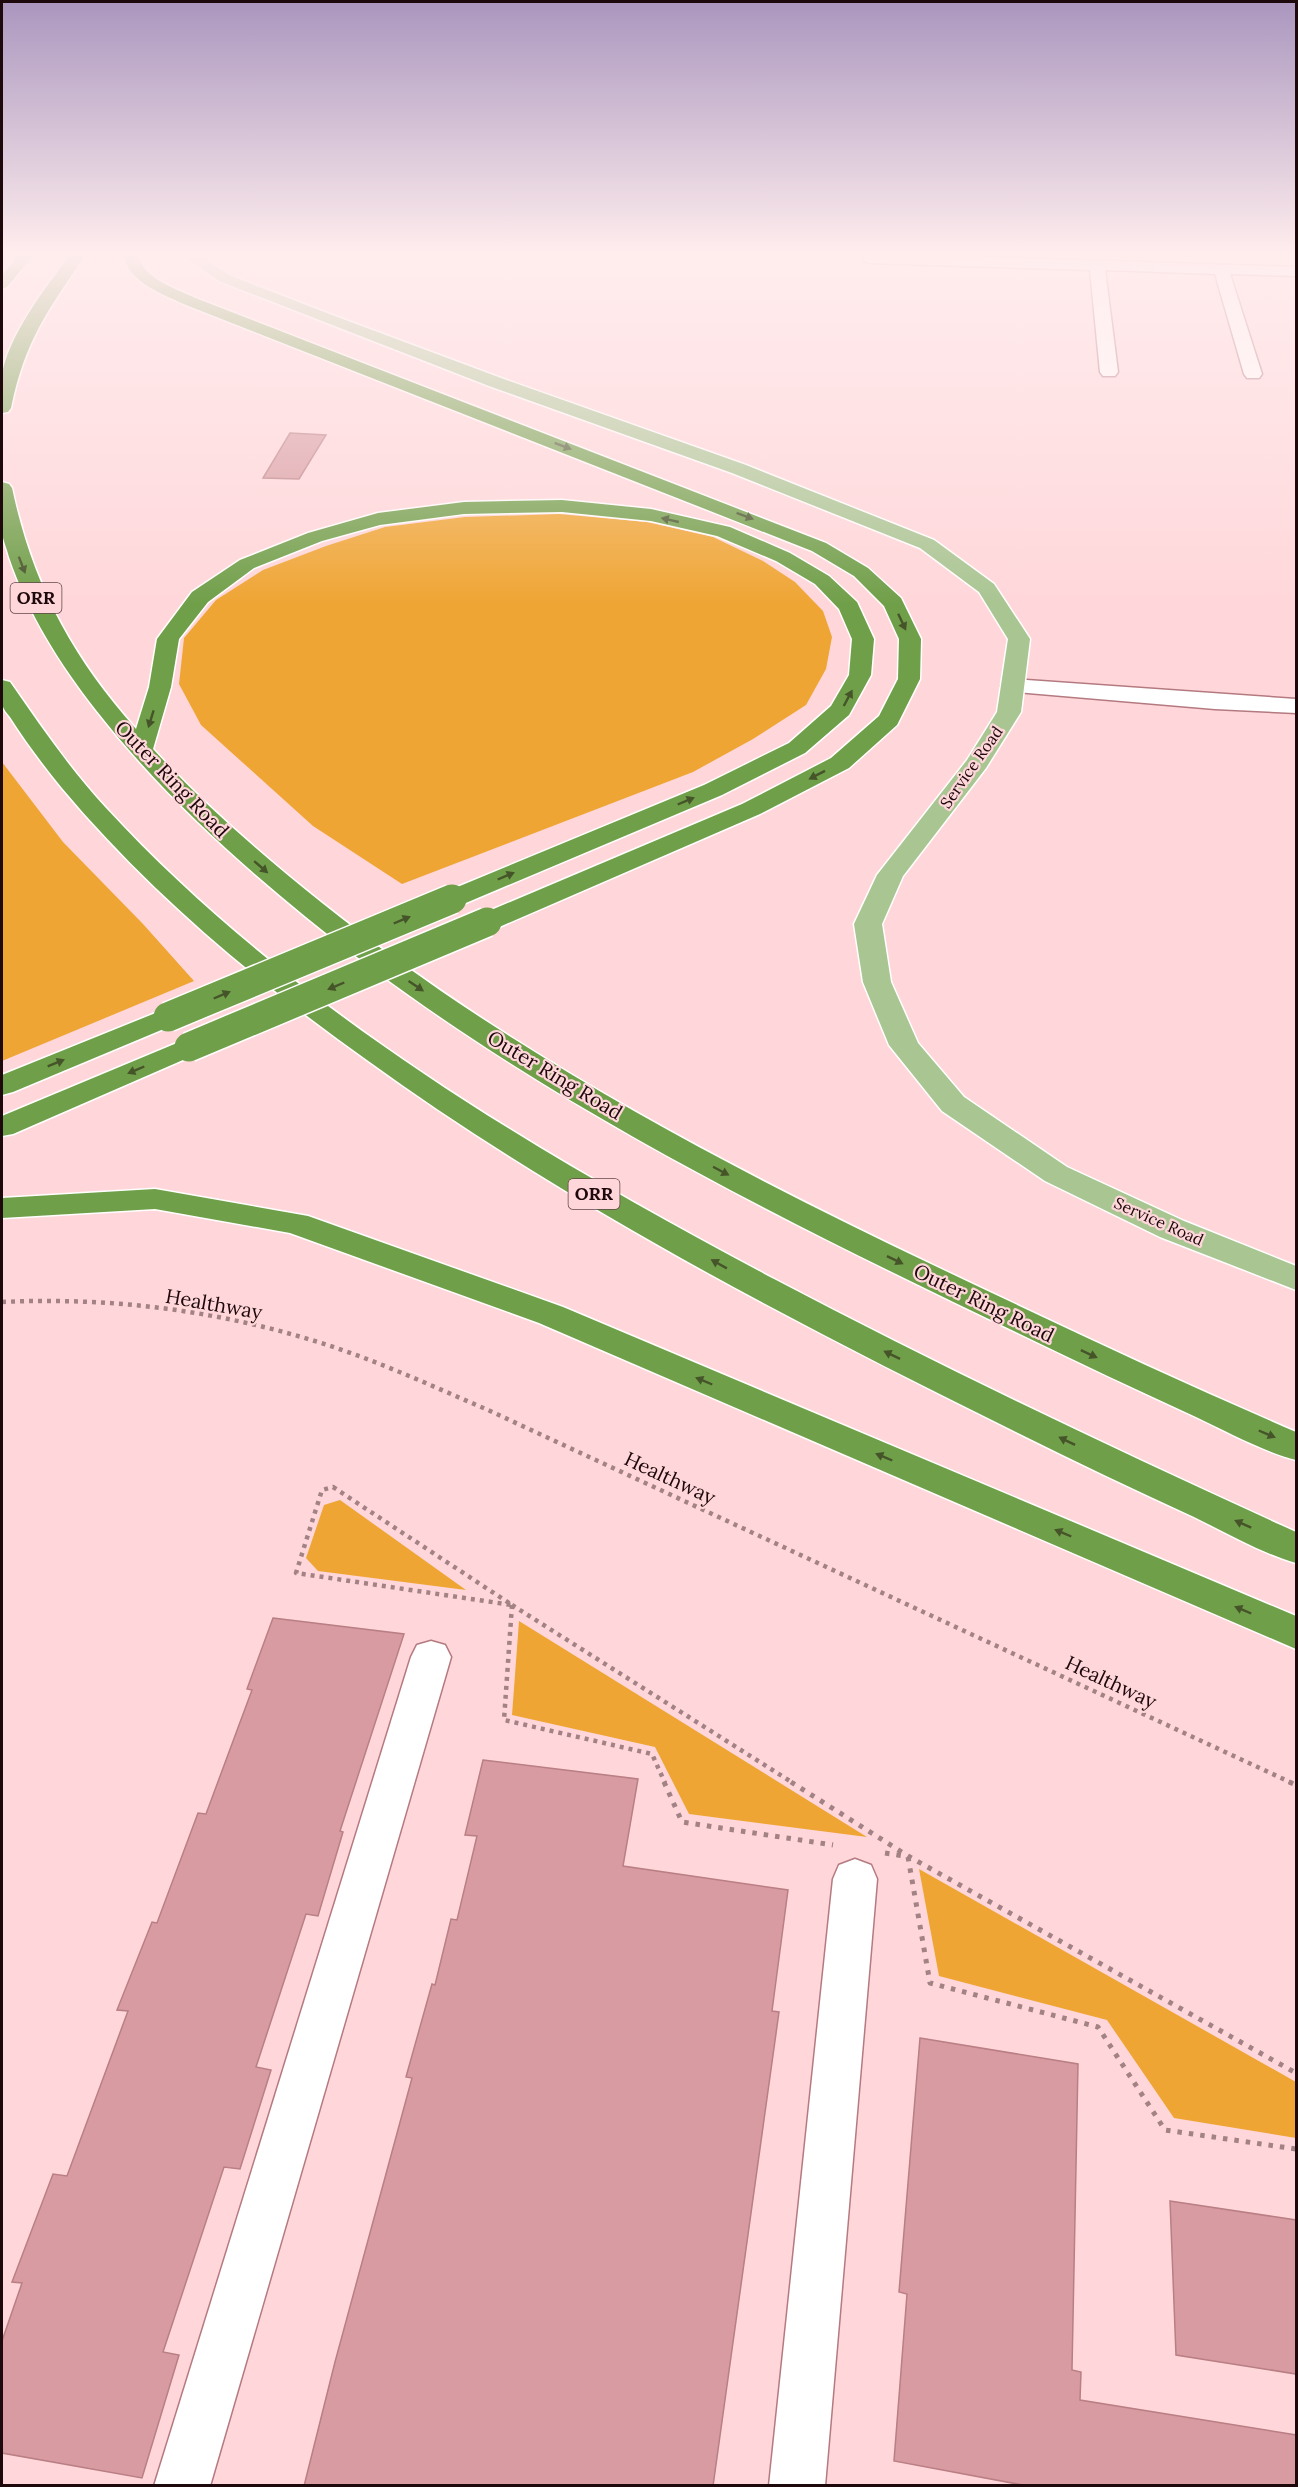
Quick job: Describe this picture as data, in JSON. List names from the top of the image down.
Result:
{
  "streets": {
    "highway": ["ORR", "Outer Ring Road"],
    "main road": ["Service Road"],
    "path": ["Healthway"]
  }
}
